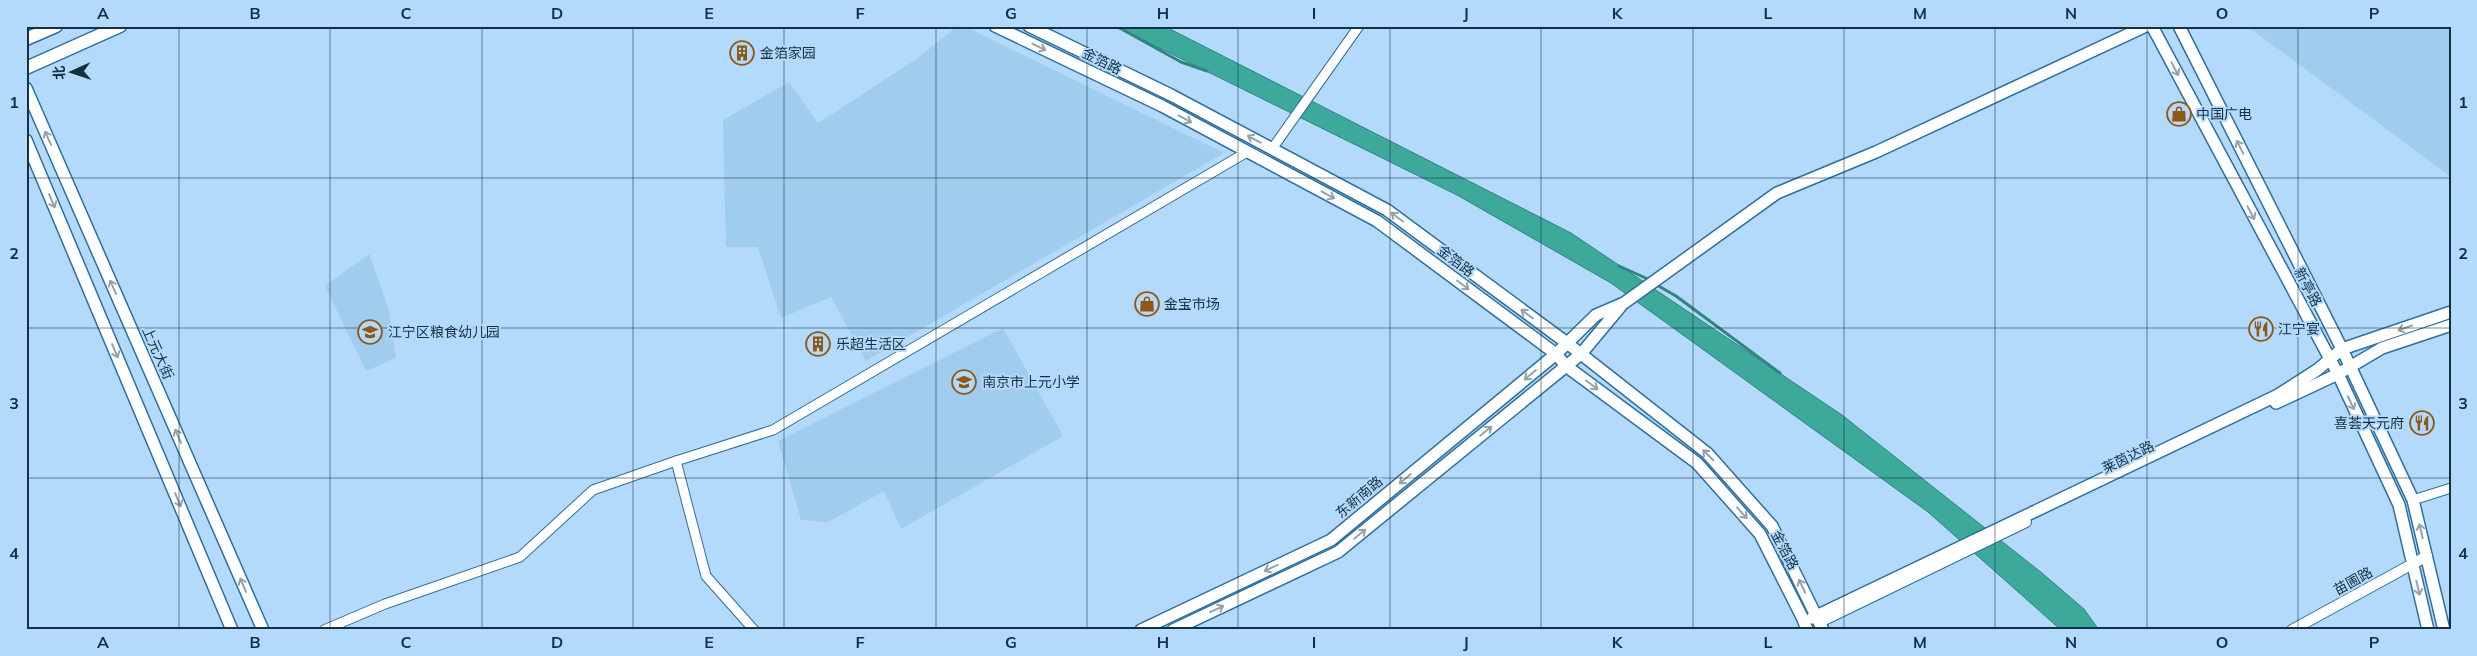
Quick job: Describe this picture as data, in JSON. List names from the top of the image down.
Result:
{
  "streets": {
    "main road": [
      "金箔路",
      "新亭路",
      "上元大街",
      "莱茵达路",
      "东新南路"
    ],
    "street": ["苗圃路"]
  },
  "crossings": [
    ["金箔路", "东新南路"],
    ["新亭路", "莱茵达路"],
    ["新亭路", "苗圃路"]
  ],
  "places": {
    "building": ["金箔家园", "乐超生活区"],
    "shop": ["中国广电", "金宝市场"],
    "restaurant": ["江宁宴", "喜荟天元府"],
    "school or university": ["江宁区粮食幼儿园", "南京市上元小学"]
  },
  "north": "left",
  "grid": {
    "columns": [
      "A",
      "B",
      "C",
      "D",
      "E",
      "F",
      "G",
      "H",
      "I",
      "J",
      "K",
      "L",
      "M",
      "N",
      "O",
      "P"
    ],
    "rows": [
      "1",
      "2",
      "3",
      "4"
    ]
  }
}
